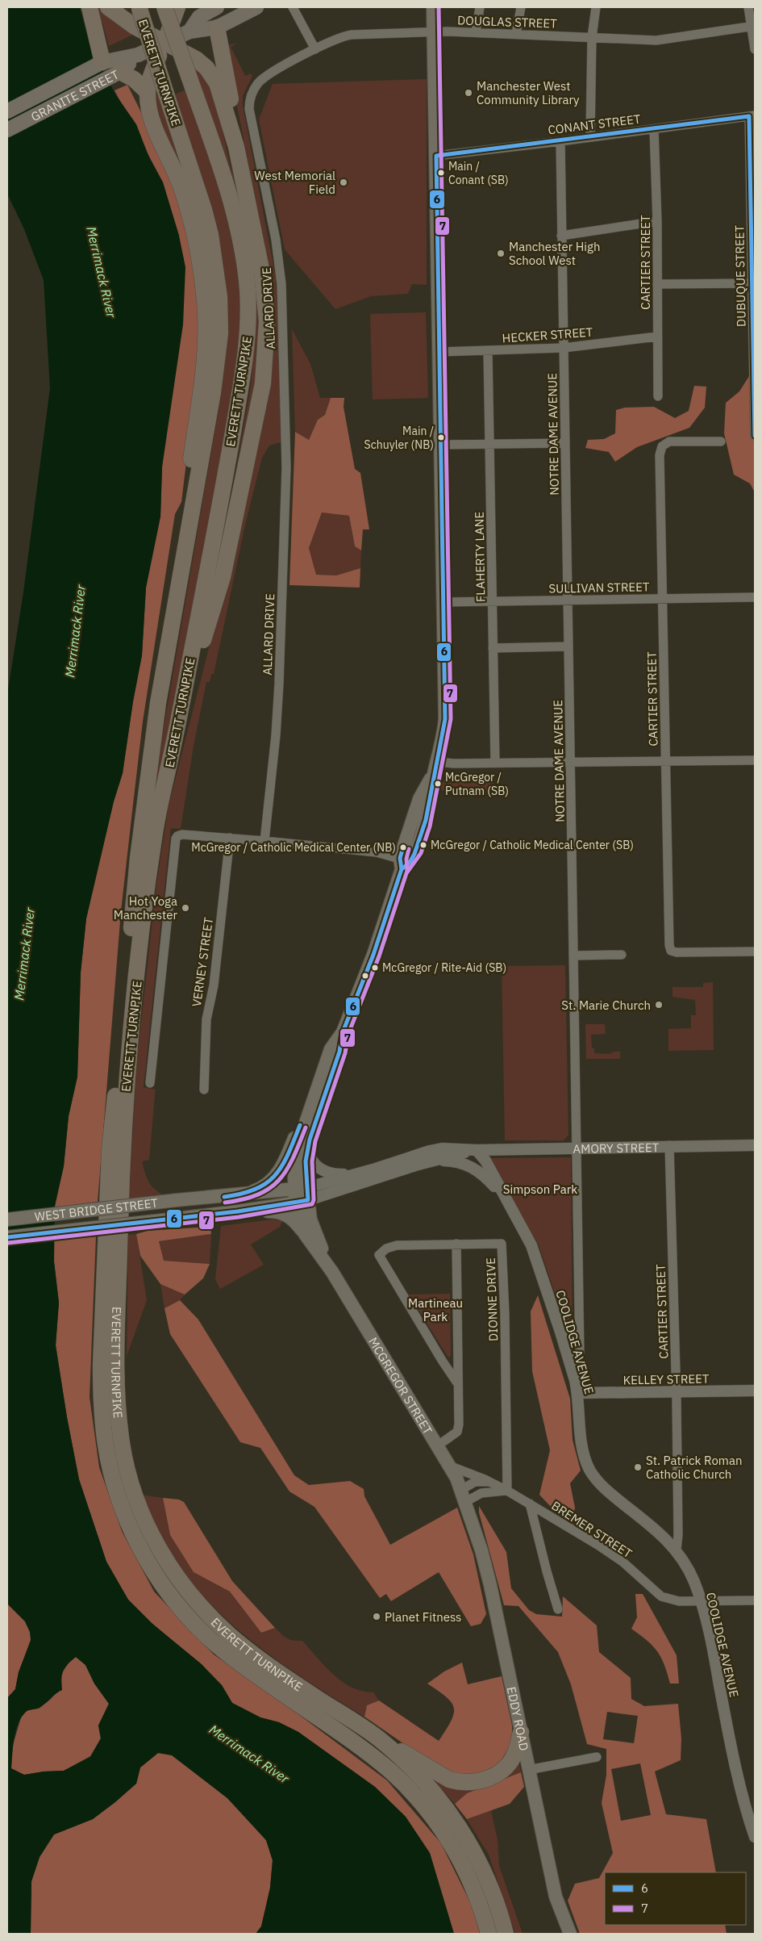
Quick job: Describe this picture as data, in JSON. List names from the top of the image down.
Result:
{
  "streets": {
    "highway": ["EVERETT TURNPIKE"],
    "main road": [
      "GRANITE STREET",
      "WEST BRIDGE STREET",
      "MCGREGOR STREET",
      "EDDY ROAD"
    ],
    "street": [
      "DOUGLAS STREET",
      "CONANT STREET",
      "CARTIER STREET",
      "DUBUQUE STREET",
      "ALLARD DRIVE",
      "HECKER STREET",
      "NOTRE DAME AVENUE",
      "FLAHERTY LANE",
      "SULLIVAN STREET",
      "VERNEY STREET",
      "AMORY STREET",
      "DIONNE DRIVE",
      "COOLIDGE AVENUE",
      "KELLEY STREET",
      "BREMER STREET"
    ]
  },
  "crossings": [
    ["DOUGLAS STREET", "ALLARD DRIVE"],
    ["DOUGLAS STREET", "MCGREGOR STREET"],
    ["CONANT STREET", "CARTIER STREET"],
    ["CONANT STREET", "DUBUQUE STREET"],
    ["CONANT STREET", "NOTRE DAME AVENUE"],
    ["CONANT STREET", "MCGREGOR STREET"],
    ["CARTIER STREET", "HECKER STREET"],
    ["CARTIER STREET", "SULLIVAN STREET"],
    ["CARTIER STREET", "AMORY STREET"],
    ["CARTIER STREET", "COOLIDGE AVENUE"],
    ["CARTIER STREET", "KELLEY STREET"],
    ["HECKER STREET", "NOTRE DAME AVENUE"],
    ["HECKER STREET", "FLAHERTY LANE"],
    ["HECKER STREET", "MCGREGOR STREET"],
    ["NOTRE DAME AVENUE", "SULLIVAN STREET"],
    ["NOTRE DAME AVENUE", "AMORY STREET"],
    ["NOTRE DAME AVENUE", "COOLIDGE AVENUE"],
    ["FLAHERTY LANE", "SULLIVAN STREET"],
    ["SULLIVAN STREET", "MCGREGOR STREET"],
    ["AMORY STREET", "WEST BRIDGE STREET"],
    ["AMORY STREET", "COOLIDGE AVENUE"],
    ["AMORY STREET", "MCGREGOR STREET"],
    ["WEST BRIDGE STREET", "MCGREGOR STREET"],
    ["DIONNE DRIVE", "BREMER STREET"],
    ["COOLIDGE AVENUE", "KELLEY STREET"],
    ["COOLIDGE AVENUE", "BREMER STREET"],
    ["MCGREGOR STREET", "BREMER STREET"],
    ["MCGREGOR STREET", "EDDY ROAD"],
    ["BREMER STREET", "EDDY ROAD"]
  ],
  "water": ["Merrimack River"],
  "parks": ["Simpson Park", "Martineau Park"],
  "places": [
    "Manchester West Community Library",
    "Main / Conant (SB)",
    "West Memorial Field",
    "Manchester High School West",
    "Main / Schuyler (NB)",
    "McGregor / Putnam (SB)",
    "McGregor / Catholic Medical Center (SB)",
    "McGregor / Catholic Medical Center (NB)",
    "Hot Yoga Manchester",
    "McGregor / Rite-Aid (SB)",
    "St. Marie Church",
    "St. Patrick Roman Catholic Church",
    "Planet Fitness"
  ],
  "lines": ["transit line 7", "transit line 6"],
  "legend": ["6", "7"]
}
